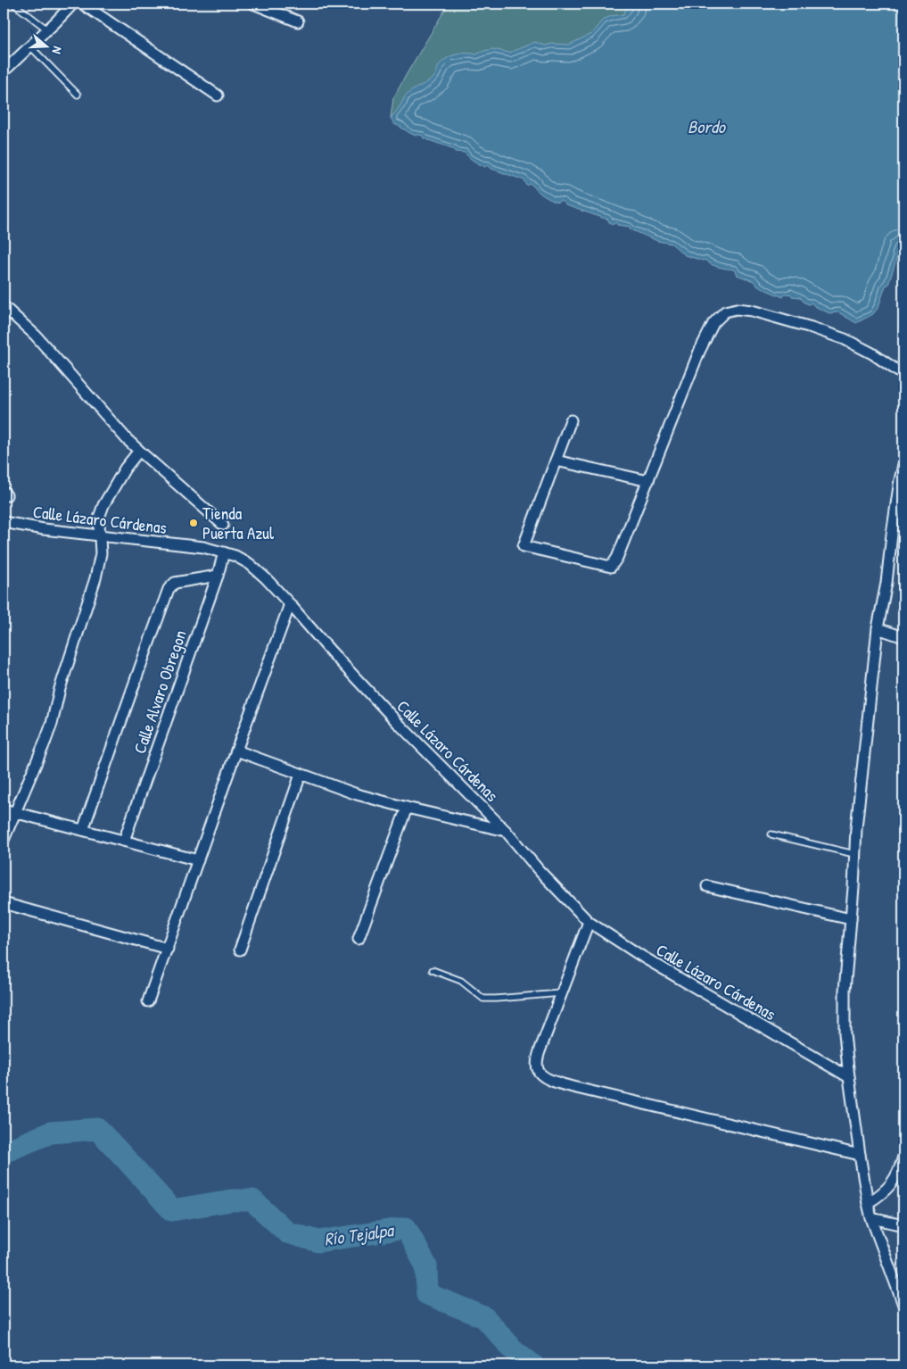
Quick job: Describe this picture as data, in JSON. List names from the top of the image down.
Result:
{
  "streets": {
    "street": ["Calle Lázaro Cárdenas", "Calle Alvaro Obregon"]
  },
  "crossings": [
    ["Calle Lázaro Cárdenas", "Calle Alvaro Obregon"]
  ],
  "water": ["Bordo", "Río Tejalpa"],
  "places": ["Tienda Puerta Azul"],
  "north": "right"
}
